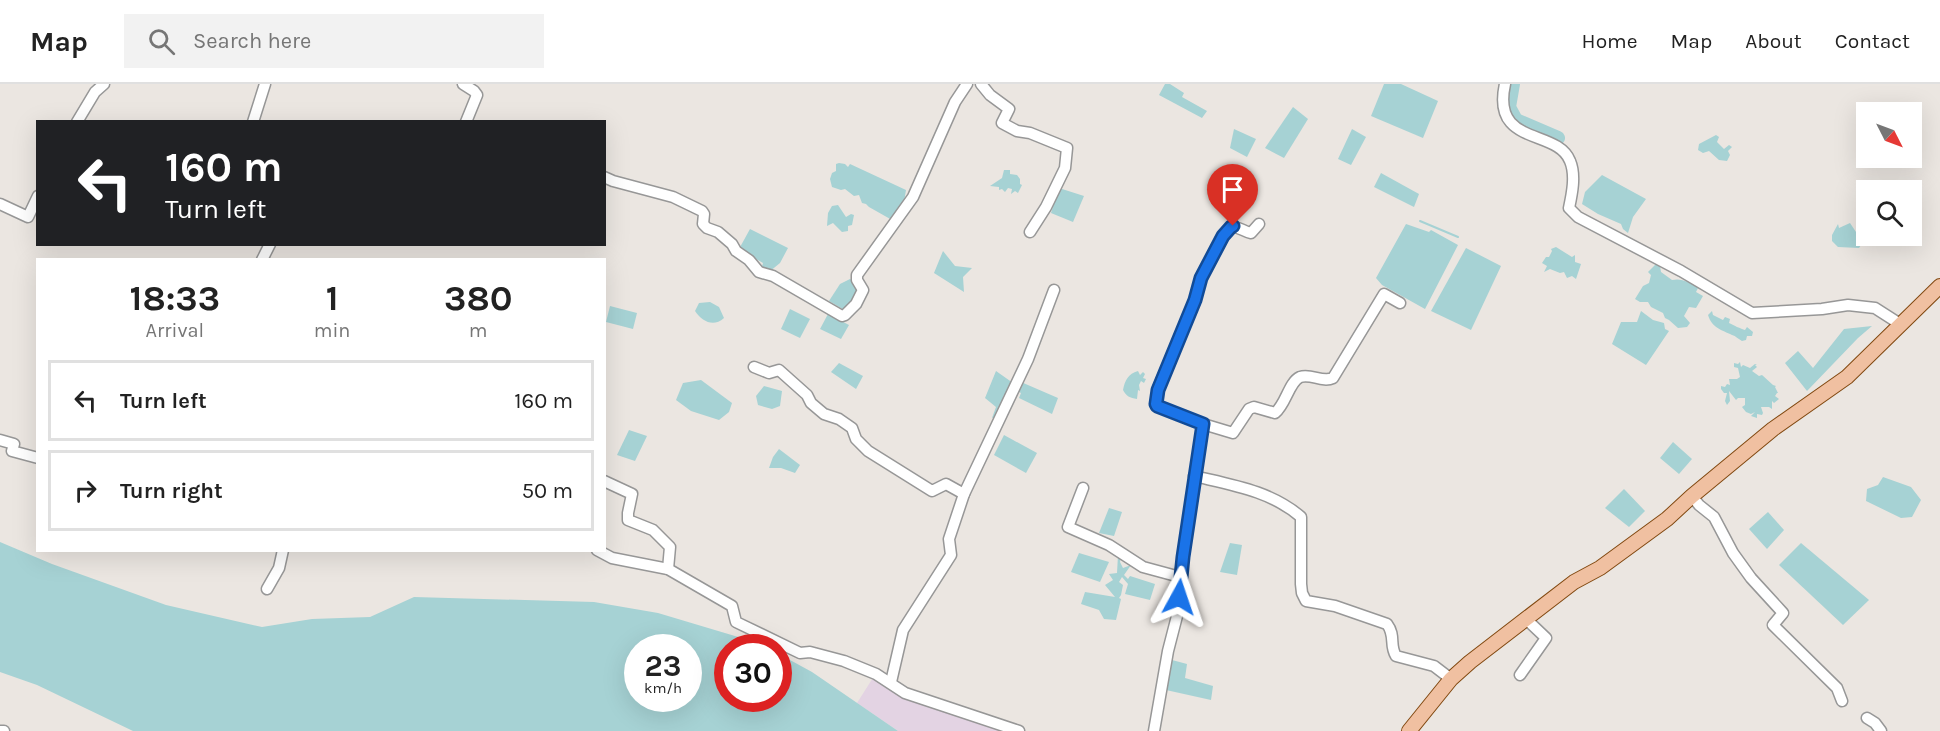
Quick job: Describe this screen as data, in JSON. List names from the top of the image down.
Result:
{
  "north": "bottom right",
  "page": {
    "header": "Map",
    "search": "Search here",
    "nav": [
      "Home",
      "Map",
      "About",
      "Contact"
    ],
    "turn": ["160 m", "Turn left"],
    "eta": [
      "18:33",
      "Arrival",
      "1",
      "min",
      "380",
      "m"
    ],
    "list": [
      {
        "name": "Turn left",
        "value": "160 m"
      },
      {
        "name": "Turn right",
        "value": "50 m"
      }
    ],
    "speed": "23 km/h",
    "limit": "30"
  }
}
